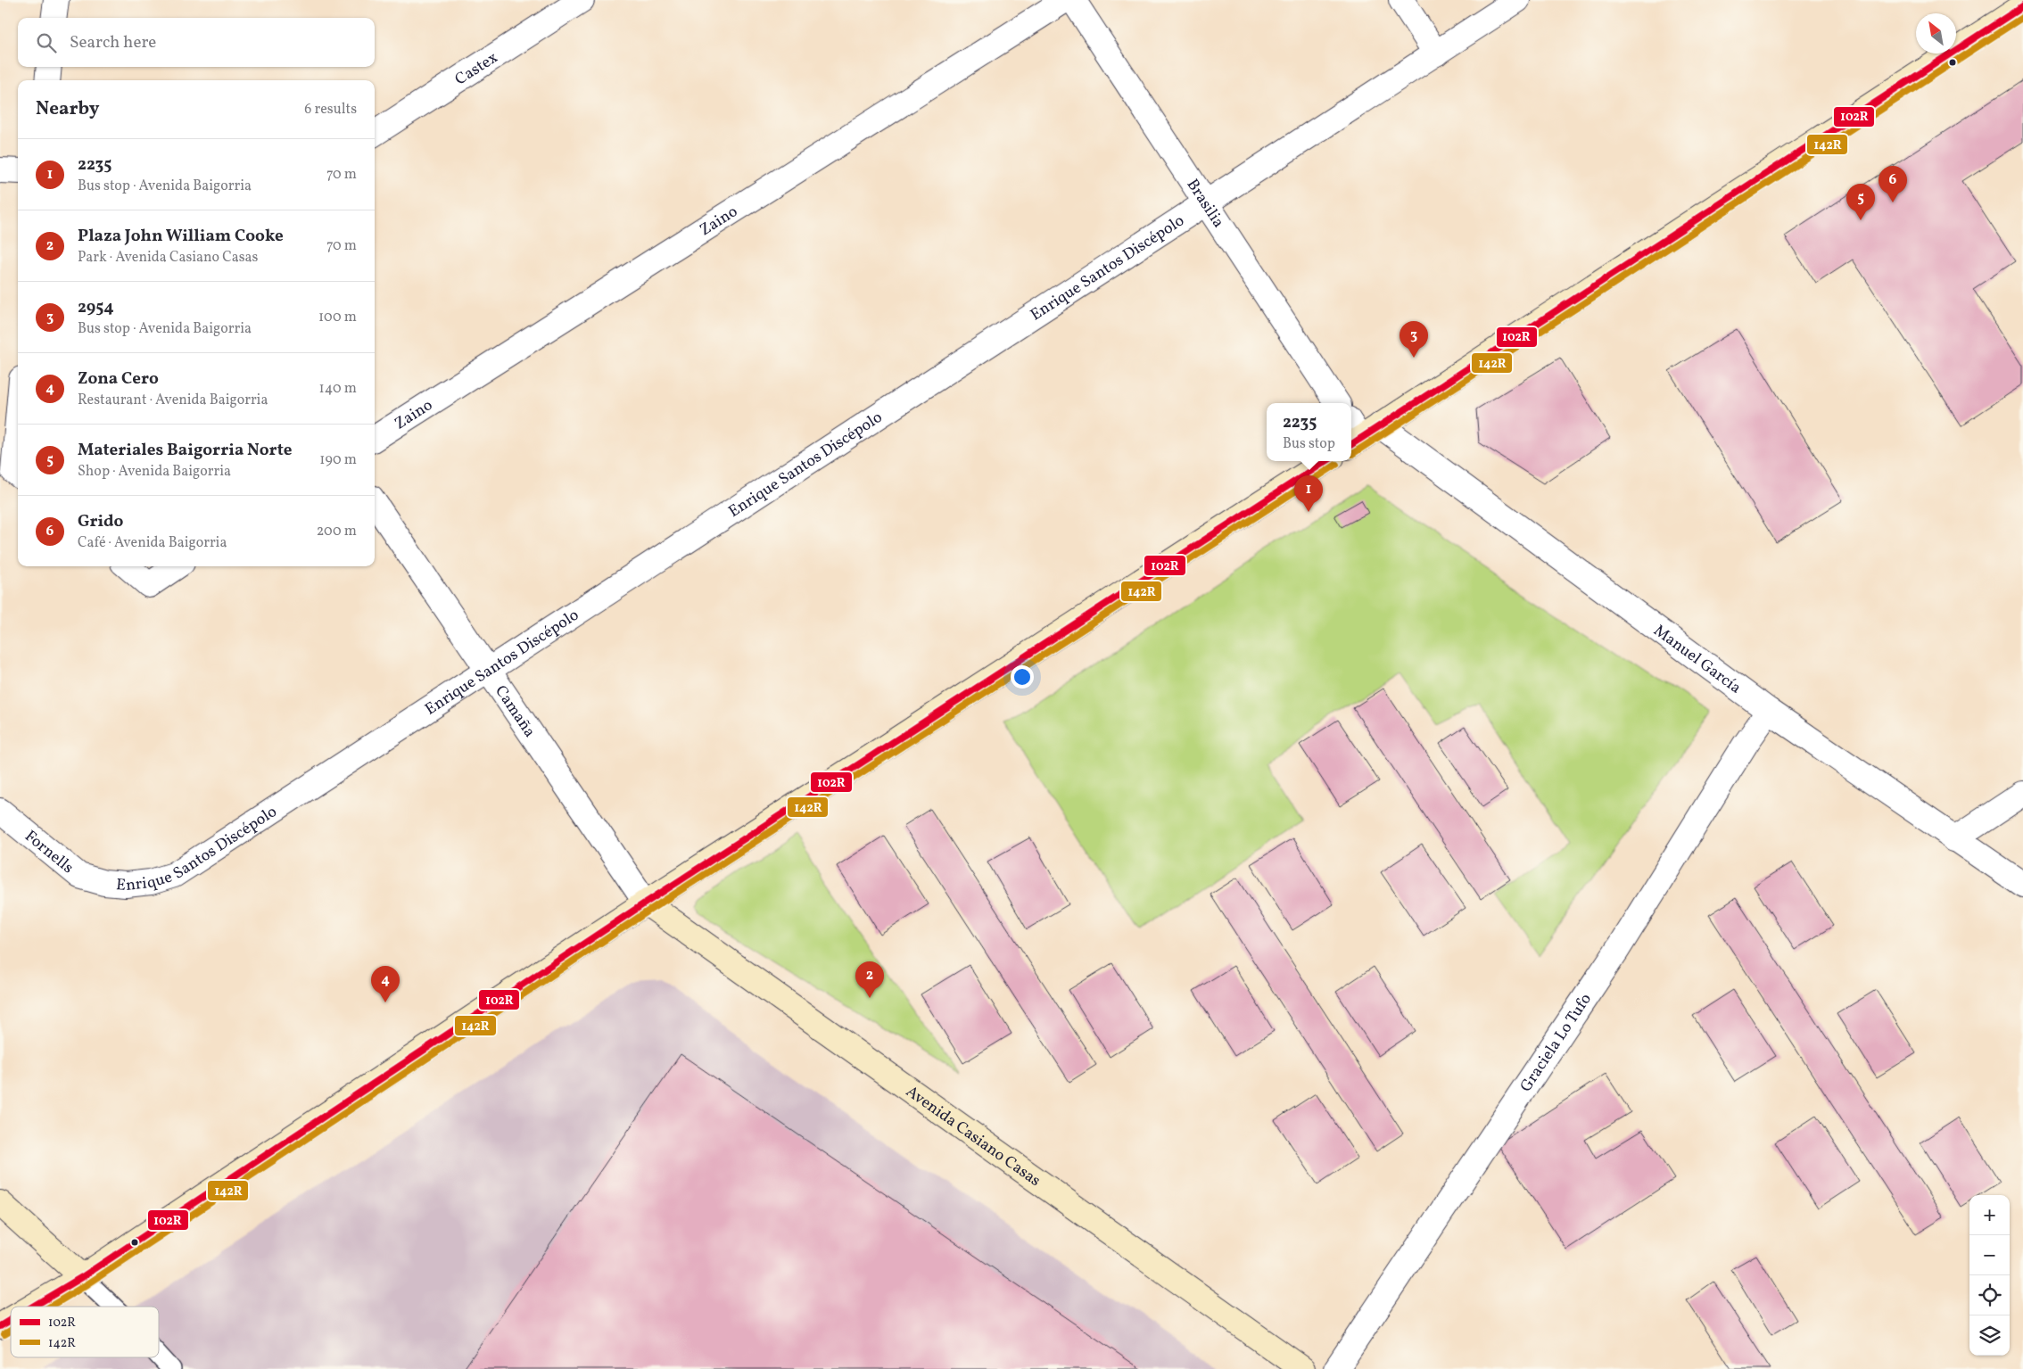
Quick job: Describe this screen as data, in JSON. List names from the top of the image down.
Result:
{
  "streets": {
    "main road": ["Avenida Casiano Casas"],
    "street": [
      "Castex",
      "Brasilia",
      "Zaino",
      "Enrique Santos Discépolo",
      "Manuel García",
      "Camaña",
      "Fornells",
      "Graciela Lo Tufo"
    ]
  },
  "crossings": [
    ["Brasilia", "Enrique Santos Discépolo"],
    ["Enrique Santos Discépolo", "Camaña"],
    ["Enrique Santos Discépolo", "Fornells"],
    ["Manuel García", "Graciela Lo Tufo"],
    ["Camaña", "Avenida Casiano Casas"]
  ],
  "lines": ["transit line 102R", "transit line 142R"],
  "legend": ["102R", "142R"],
  "north": "top left",
  "page": {
    "search": "Search here",
    "heading": ["Nearby", "6 results"],
    "list": [
      {
        "mark": "1",
        "name": "2235",
        "note": "Bus stop · Avenida Baigorria",
        "value": "70 m"
      },
      {
        "mark": "2",
        "name": "Plaza John William Cooke",
        "note": "Park · Avenida Casiano Casas",
        "value": "70 m"
      },
      {
        "mark": "3",
        "name": "2954",
        "note": "Bus stop · Avenida Baigorria",
        "value": "100 m"
      },
      {
        "mark": "4",
        "name": "Zona Cero",
        "note": "Restaurant · Avenida Baigorria",
        "value": "140 m"
      },
      {
        "mark": "5",
        "name": "Materiales Baigorria Norte",
        "note": "Shop · Avenida Baigorria",
        "value": "190 m"
      },
      {
        "mark": "6",
        "name": "Grido",
        "note": "Café · Avenida Baigorria",
        "value": "200 m"
      }
    ],
    "pins": [
      "6",
      "5",
      "3",
      "1",
      "2",
      "4"
    ],
    "popup": ["2235", "Bus stop"],
    "map_buttons": ["+", "−"]
  }
}
